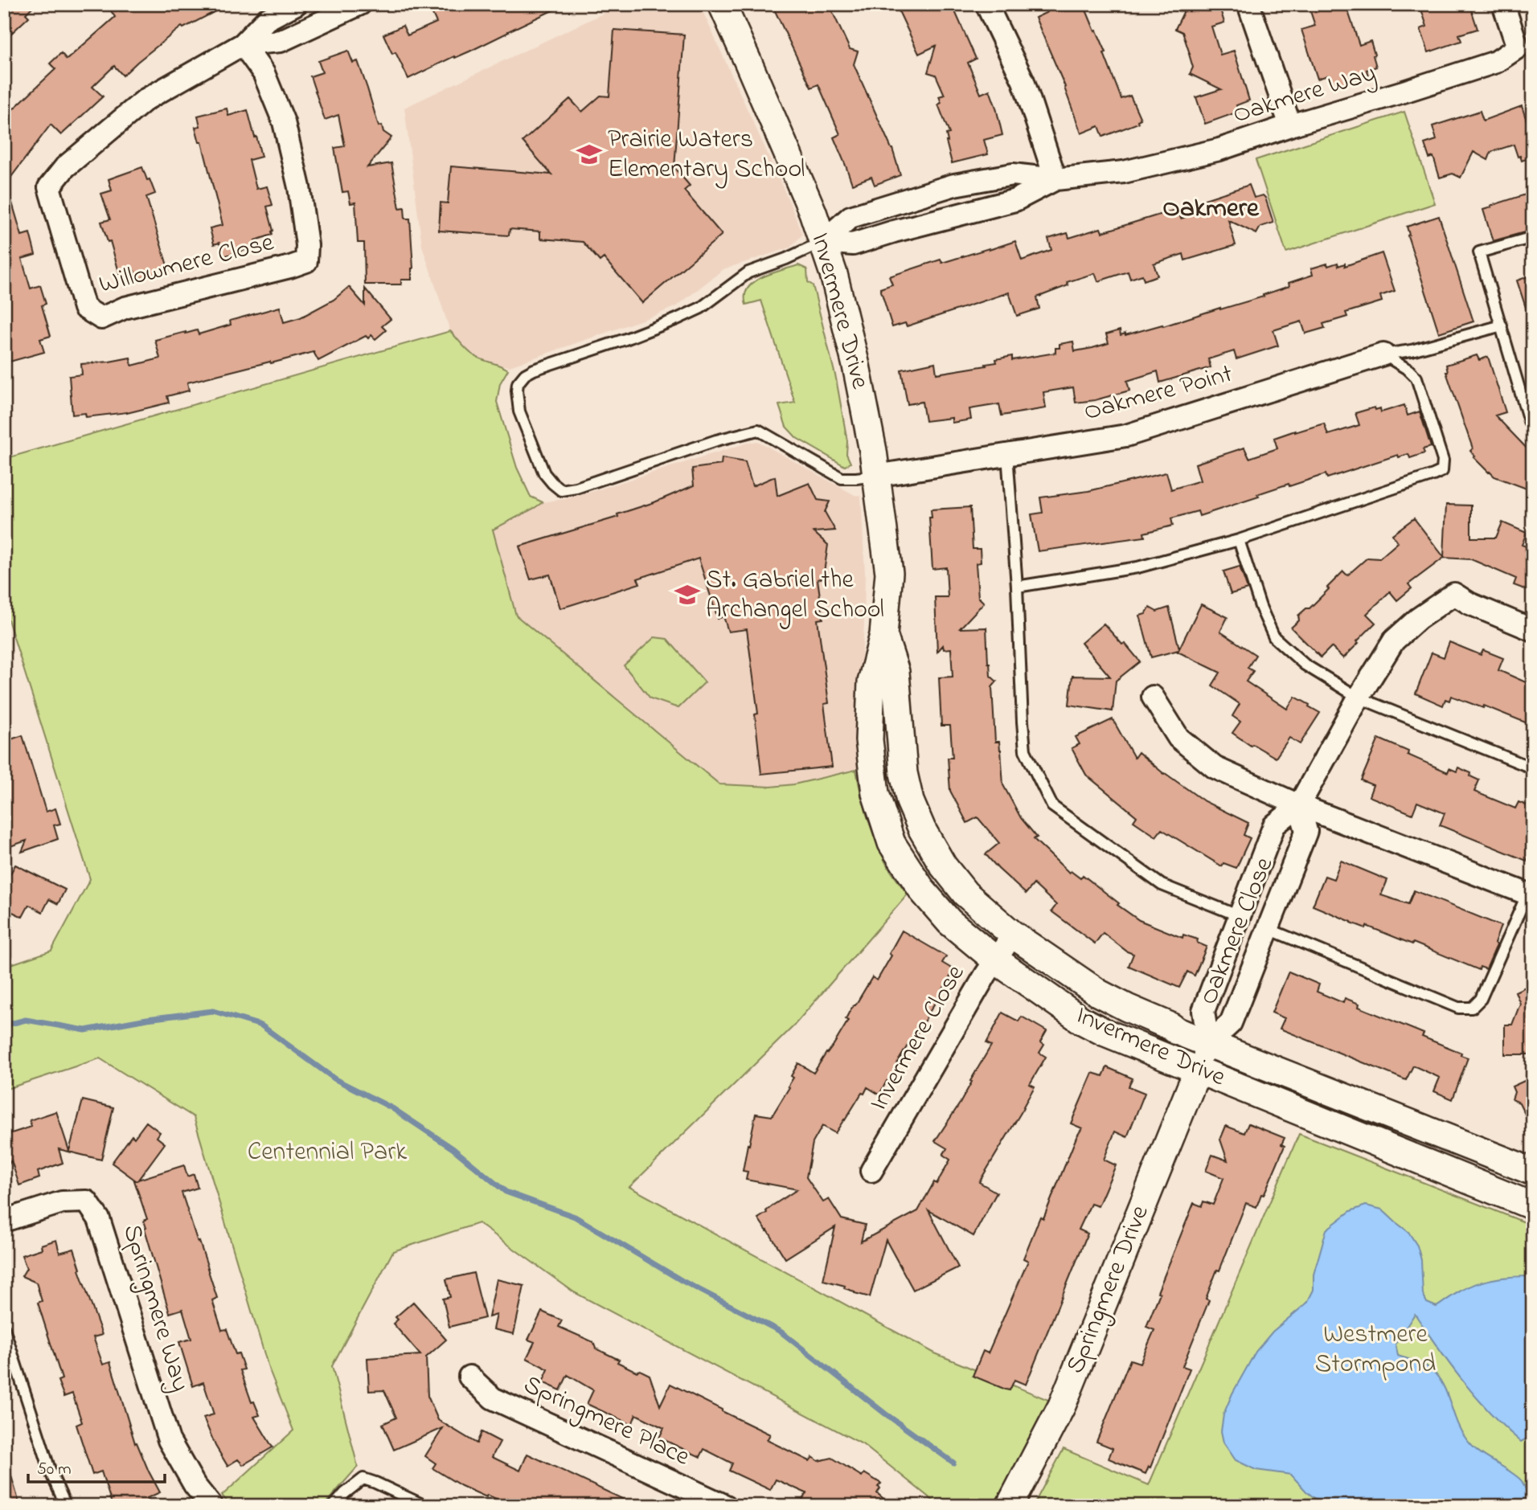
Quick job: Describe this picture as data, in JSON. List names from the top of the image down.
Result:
{
  "streets": {
    "street": [
      "Oakmere Way",
      "Willowmere Close",
      "Invermere Drive",
      "Oakmere Point",
      "Oakmere Close",
      "Invermere Close",
      "Springmere Drive",
      "Springmere Way",
      "Springmere Place"
    ]
  },
  "crossings": [
    ["Oakmere Way", "Invermere Drive"],
    ["Invermere Drive", "Oakmere Point"],
    ["Invermere Drive", "Oakmere Close"],
    ["Invermere Drive", "Invermere Close"],
    ["Invermere Drive", "Springmere Drive"]
  ],
  "districts": ["Oakmere"],
  "parks": ["Centennial Park", "Westmere Stormpond"],
  "places": {
    "school or university": ["Prairie Waters Elementary School", "St. Gabriel the Archangel School"]
  },
  "scale_bar": "50 m"
}
